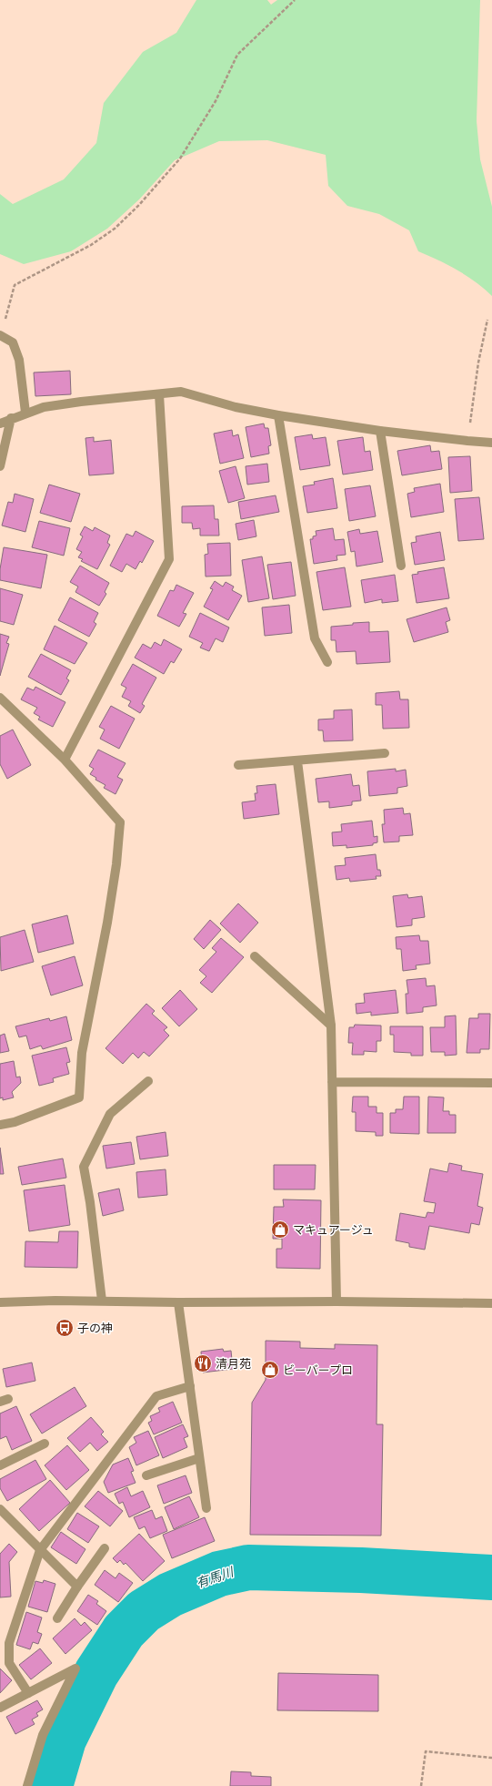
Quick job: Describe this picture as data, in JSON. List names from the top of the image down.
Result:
{
  "water": ["有馬川"],
  "places": {
    "shop": ["マキュアージュ", "ビーバープロ"],
    "bus stop": ["子の神"],
    "restaurant": ["清月苑"]
  }
}
